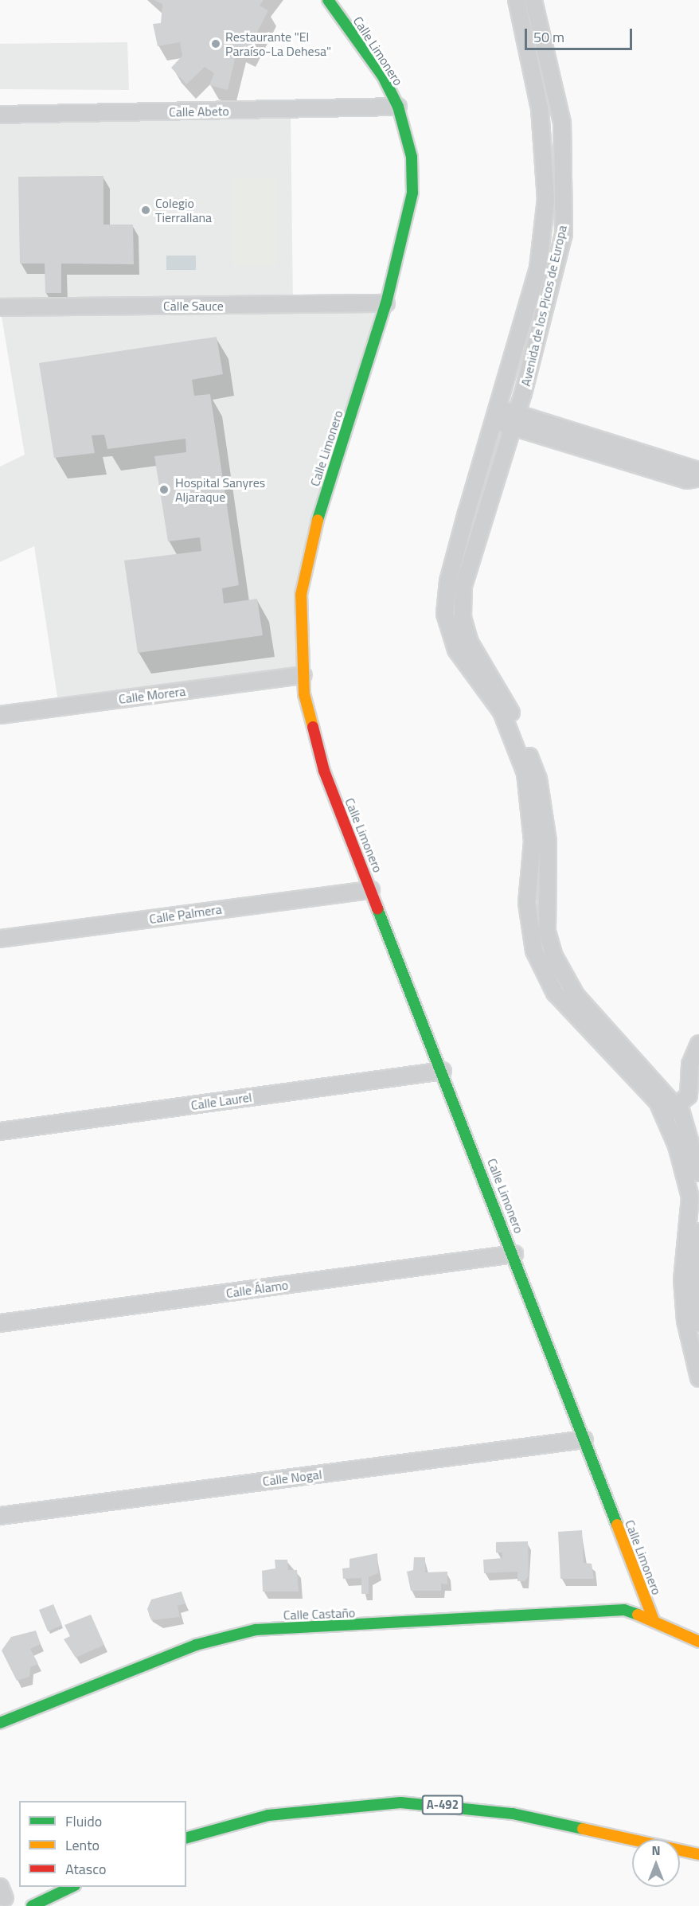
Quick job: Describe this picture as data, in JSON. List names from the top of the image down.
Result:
{
  "streets": {
    "street": [
      "Calle Limonero",
      "Calle Abeto",
      "Calle Sauce",
      "Avenida de los Picos de Europa",
      "Calle Morera",
      "Calle Palmera",
      "Calle Laurel",
      "Calle Álamo",
      "Calle Nogal",
      "Calle Castaño",
      "A-492"
    ]
  },
  "crossings": [
    ["Calle Limonero", "Calle Abeto"],
    ["Calle Limonero", "Calle Sauce"],
    ["Calle Limonero", "Calle Morera"],
    ["Calle Limonero", "Calle Palmera"],
    ["Calle Limonero", "Calle Laurel"],
    ["Calle Limonero", "Calle Álamo"],
    ["Calle Limonero", "Calle Nogal"],
    ["Calle Limonero", "Calle Castaño"]
  ],
  "places": ["Restaurante \"El Paraíso-La Dehesa\"", "Colegio Tierrallana", "Hospital Sanyres Aljaraque"],
  "legend": ["Fluido", "Lento", "Atasco"],
  "scale_bar": "50 m",
  "north": "top"
}
